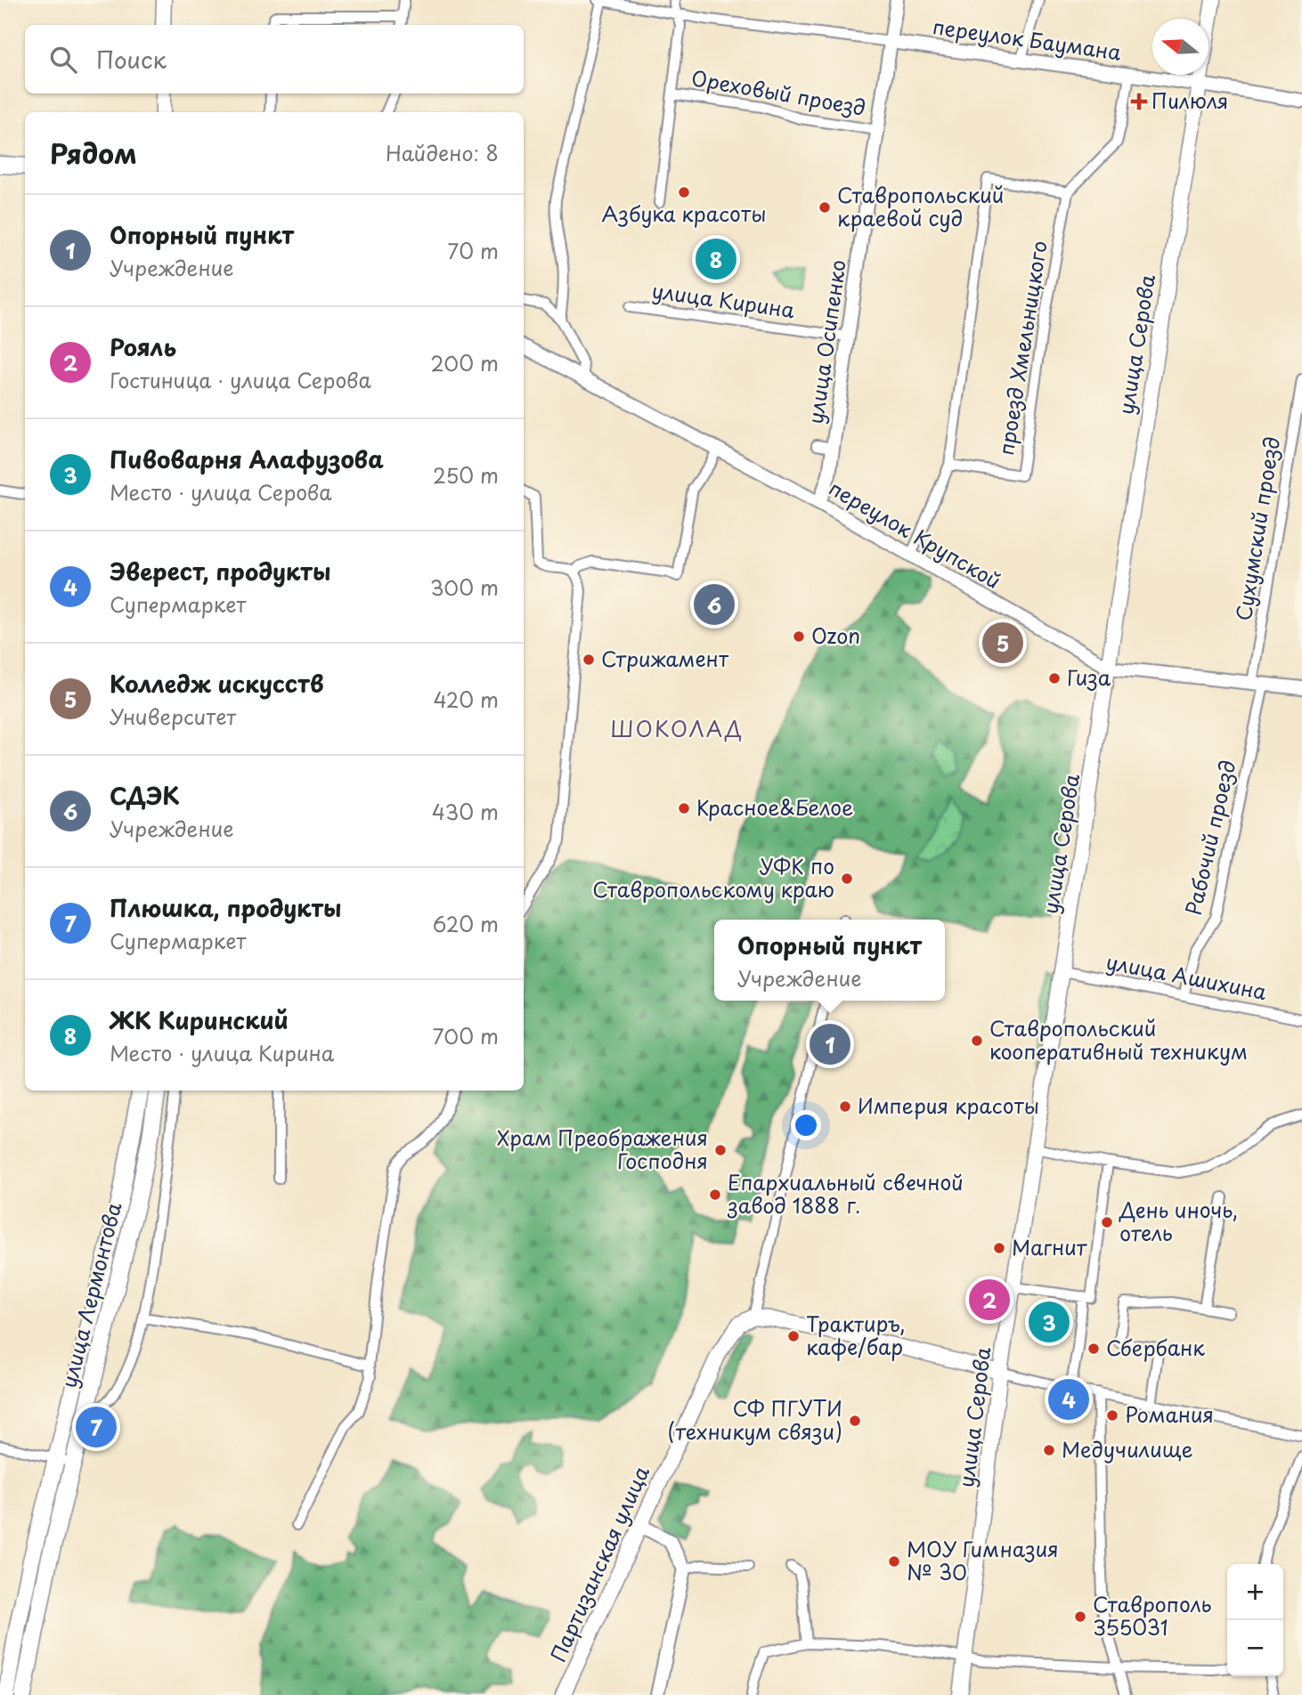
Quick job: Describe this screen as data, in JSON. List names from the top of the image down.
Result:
{
  "streets": {
    "main road": ["улица Серова", "улица Лермонтова", "Партизанская улица"],
    "street": [
      "переулок Баумана",
      "Ореховый проезд",
      "улица Кирина",
      "улица Осипенко",
      "проезд Хмельницкого",
      "Сухумский проезд",
      "переулок Крупской",
      "Рабочий проезд",
      "улица Ашихина"
    ]
  },
  "crossings": [
    ["переулок Баумана", "улица Осипенко"],
    ["переулок Баумана", "улица Серова"],
    ["Ореховый проезд", "улица Осипенко"],
    ["улица Кирина", "улица Осипенко"],
    ["улица Осипенко", "переулок Крупской"],
    ["улица Серова", "переулок Крупской"],
    ["улица Серова", "улица Ашихина"],
    ["Сухумский проезд", "переулок Крупской"],
    ["Сухумский проезд", "Рабочий проезд"],
    ["переулок Крупской", "Рабочий проезд"],
    ["Рабочий проезд", "улица Ашихина"]
  ],
  "districts": ["ШОКОЛАД"],
  "places": {
    "health": ["Пилюля"],
    "other": [
      "Азбука красоты",
      "Ставропольский краевой суд",
      "Ozon",
      "Стрижамент",
      "Гиза",
      "Красное&Белое",
      "УФК по Ставропольскому краю",
      "Ставропольский кооперативный техникум",
      "Империя красоты",
      "Храм Преображения Господня",
      "Епархиальный свечной завод 1888 г.",
      "День иночь, отель",
      "Магнит",
      "Трактиръ, кафе/бар",
      "Сбербанк",
      "Романия",
      "СФ ПГУТИ (техникум связи)",
      "Медучилище",
      "МОУ Гимназия № 30",
      "Ставрополь 355031"
    ]
  },
  "north": "left",
  "page": {
    "search": "Поиск",
    "heading": ["Рядом", "Найдено: 8"],
    "list": [
      {
        "mark": "1",
        "name": "Опорный пункт",
        "note": "Учреждение",
        "value": "70 m"
      },
      {
        "mark": "2",
        "name": "Рояль",
        "note": "Гостиница · улица Серова",
        "value": "200 m"
      },
      {
        "mark": "3",
        "name": "Пивоварня Алафузова",
        "note": "Место · улица Серова",
        "value": "250 m"
      },
      {
        "mark": "4",
        "name": "Эверест, продукты",
        "note": "Супермаркет",
        "value": "300 m"
      },
      {
        "mark": "5",
        "name": "Колледж искусств",
        "note": "Университет",
        "value": "420 m"
      },
      {
        "mark": "6",
        "name": "СДЭК",
        "note": "Учреждение",
        "value": "430 m"
      },
      {
        "mark": "7",
        "name": "Плюшка, продукты",
        "note": "Супермаркет",
        "value": "620 m"
      },
      {
        "mark": "8",
        "name": "ЖК Киринский",
        "note": "Место · улица Кирина",
        "value": "700 m"
      }
    ],
    "pins": [
      "8",
      "6",
      "5",
      "1",
      "2",
      "3",
      "4",
      "7"
    ],
    "popup": ["Опорный пункт", "Учреждение"],
    "map_buttons": ["+", "−"]
  }
}
